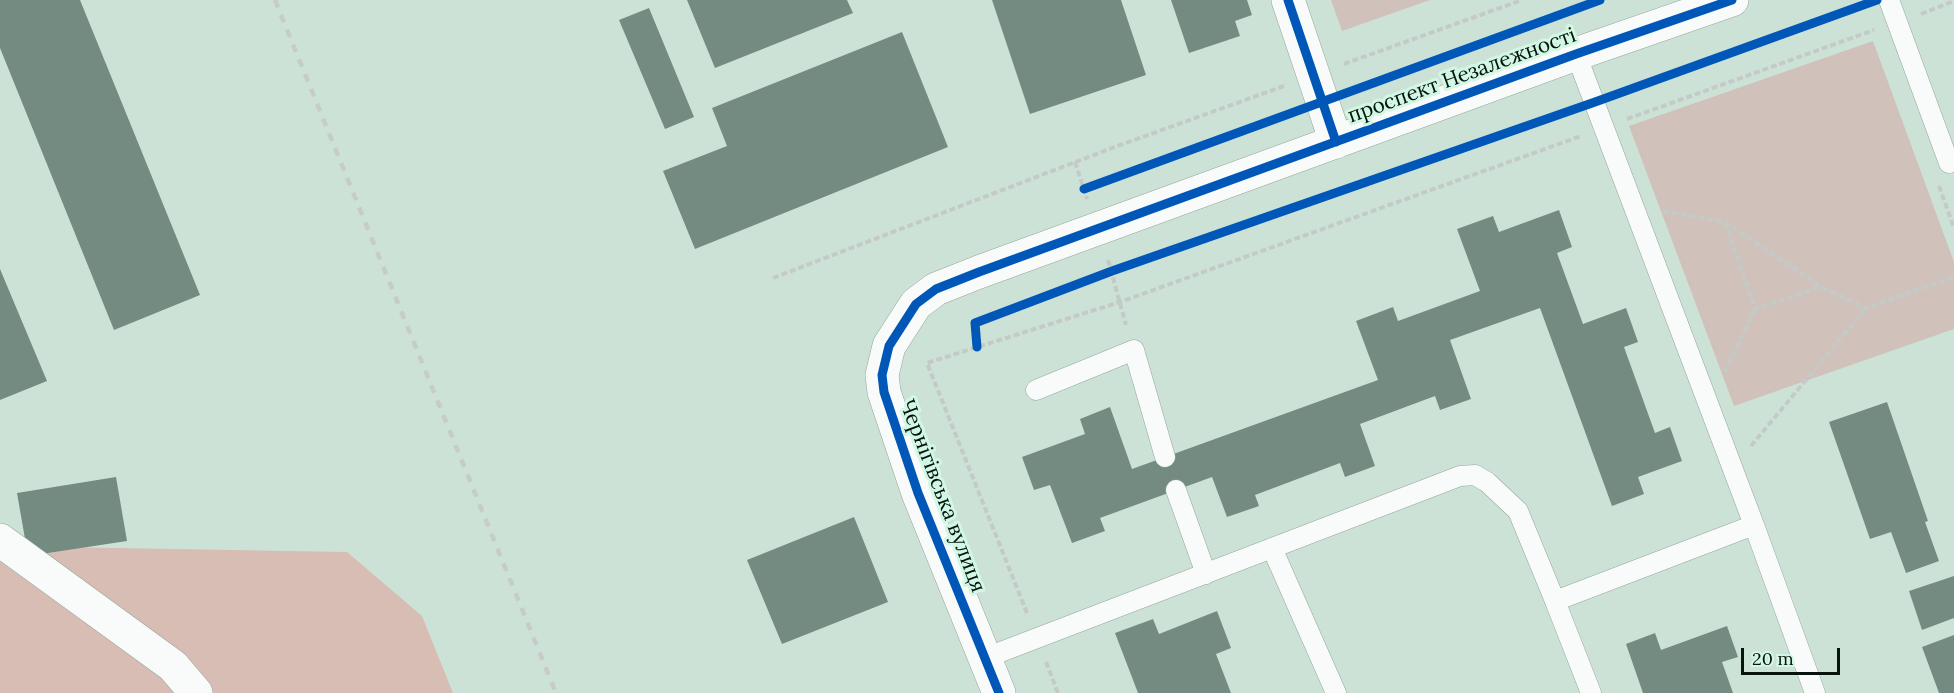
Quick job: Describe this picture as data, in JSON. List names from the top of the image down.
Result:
{
  "streets": {
    "street": ["проспект Незалежності", "Чернігівська вулиця"]
  },
  "crossings": [
    ["проспект Незалежності", "Чернігівська вулиця"]
  ],
  "scale_bar": "20 m"
}
